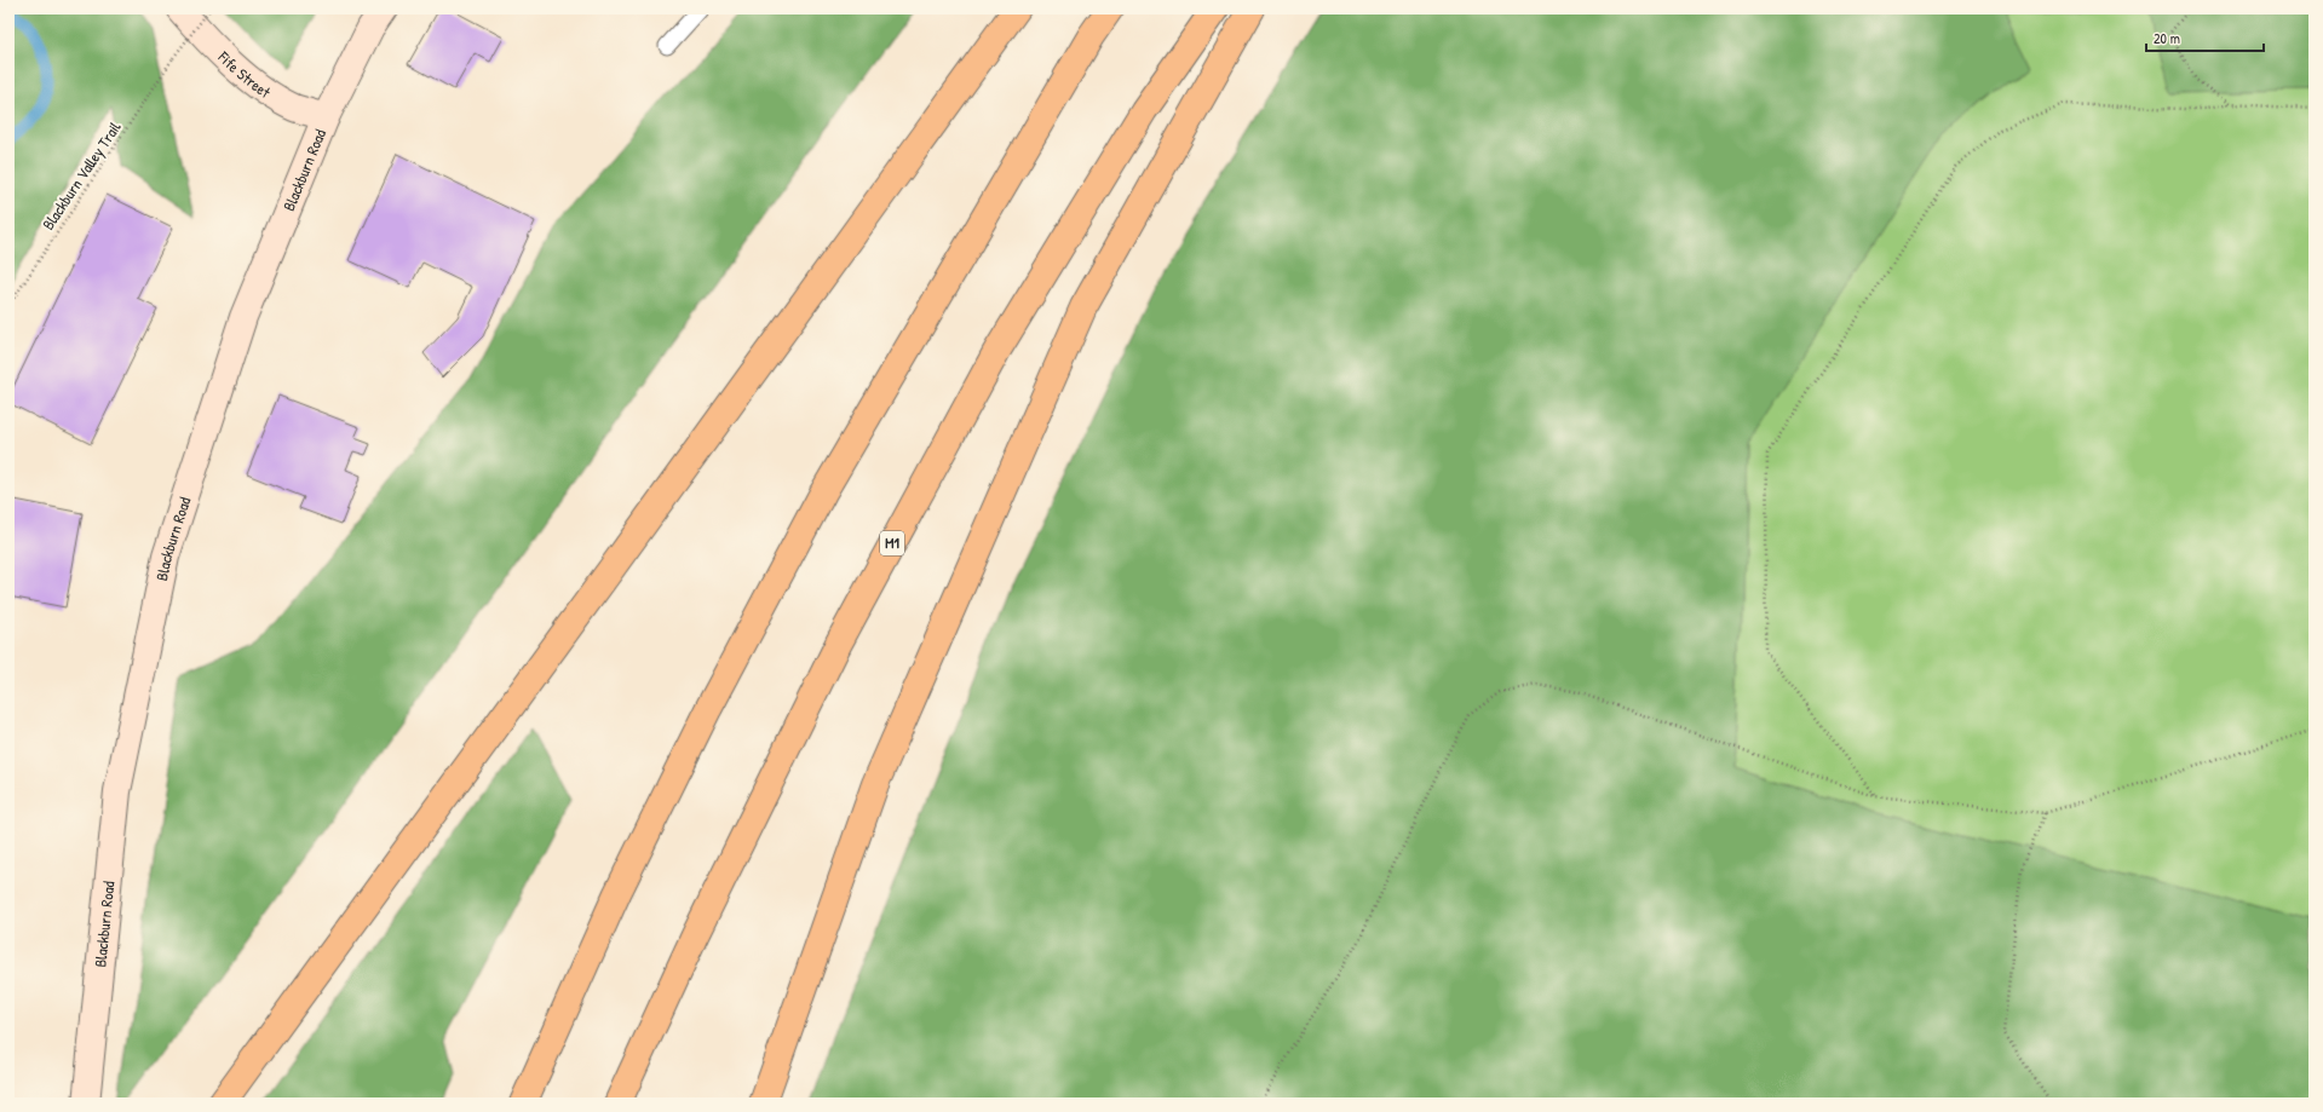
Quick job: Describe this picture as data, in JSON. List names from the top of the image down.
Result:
{
  "streets": {
    "highway": ["M1"],
    "street": ["Fife Street", "Blackburn Road"],
    "path": ["Blackburn Valley Trail"]
  },
  "crossings": [
    ["Fife Street", "Blackburn Road"]
  ],
  "scale_bar": "20 m"
}
